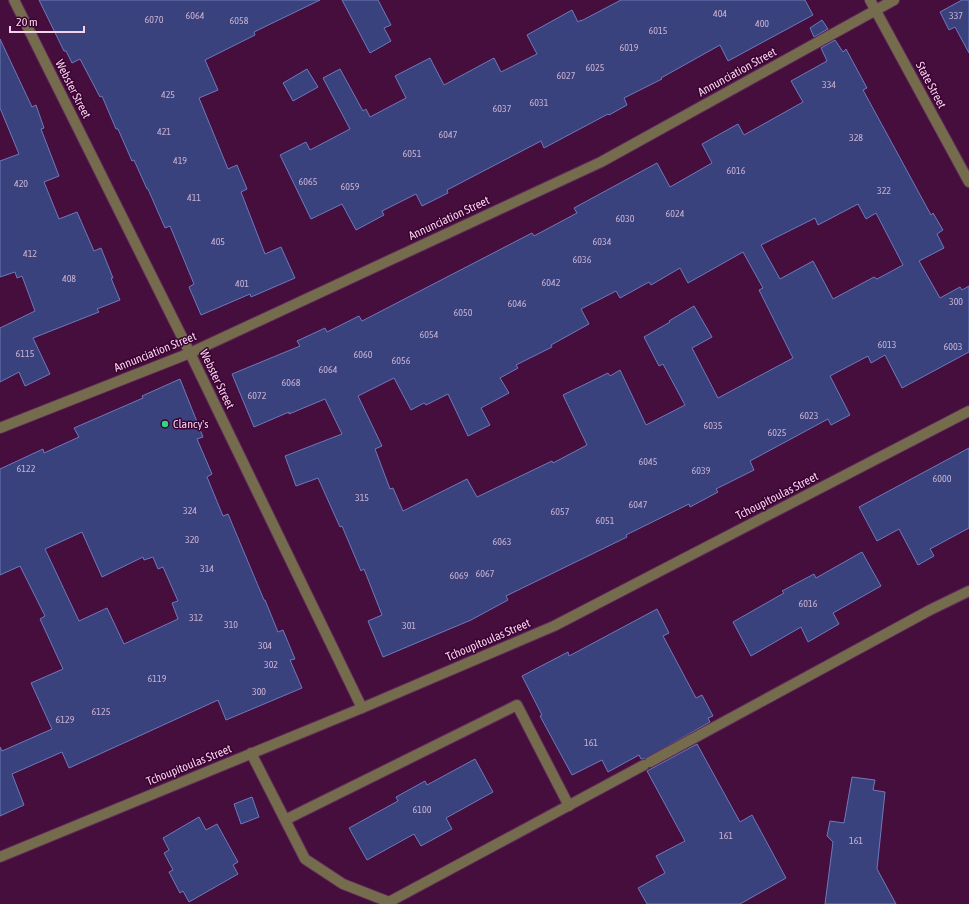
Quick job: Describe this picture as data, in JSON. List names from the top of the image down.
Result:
{
  "streets": {
    "street": [
      "Annunciation Street",
      "State Street",
      "Webster Street",
      "Tchoupitoulas Street"
    ]
  },
  "crossings": [
    ["Annunciation Street", "State Street"],
    ["Annunciation Street", "Webster Street"],
    ["Webster Street", "Tchoupitoulas Street"]
  ],
  "places": ["Clancy's"],
  "house_numbers": [
    "404",
    "6064",
    "337",
    "6070",
    "6058",
    "400",
    "6015",
    "6019",
    "6025",
    "6027",
    "334",
    "425",
    "6031",
    "6037",
    "421",
    "6047",
    "328",
    "6051",
    "419",
    "6016",
    "6065",
    "420",
    "6059",
    "322",
    "411",
    "6024",
    "6030",
    "405",
    "6034",
    "412",
    "6036",
    "408",
    "6042",
    "401",
    "300",
    "6046",
    "6050",
    "6054",
    "6013",
    "6003",
    "6115",
    "6060",
    "6056",
    "6064",
    "6068",
    "6072",
    "6023",
    "6035",
    "6025",
    "6045",
    "6122",
    "6039",
    "6000",
    "315",
    "6047",
    "324",
    "6057",
    "6051",
    "320",
    "6063",
    "314",
    "6067",
    "6069",
    "6016",
    "312",
    "310",
    "301",
    "304",
    "302",
    "6119",
    "300",
    "6125",
    "6129",
    "161",
    "6100",
    "161",
    "161"
  ],
  "scale_bar": "20 m"
}
